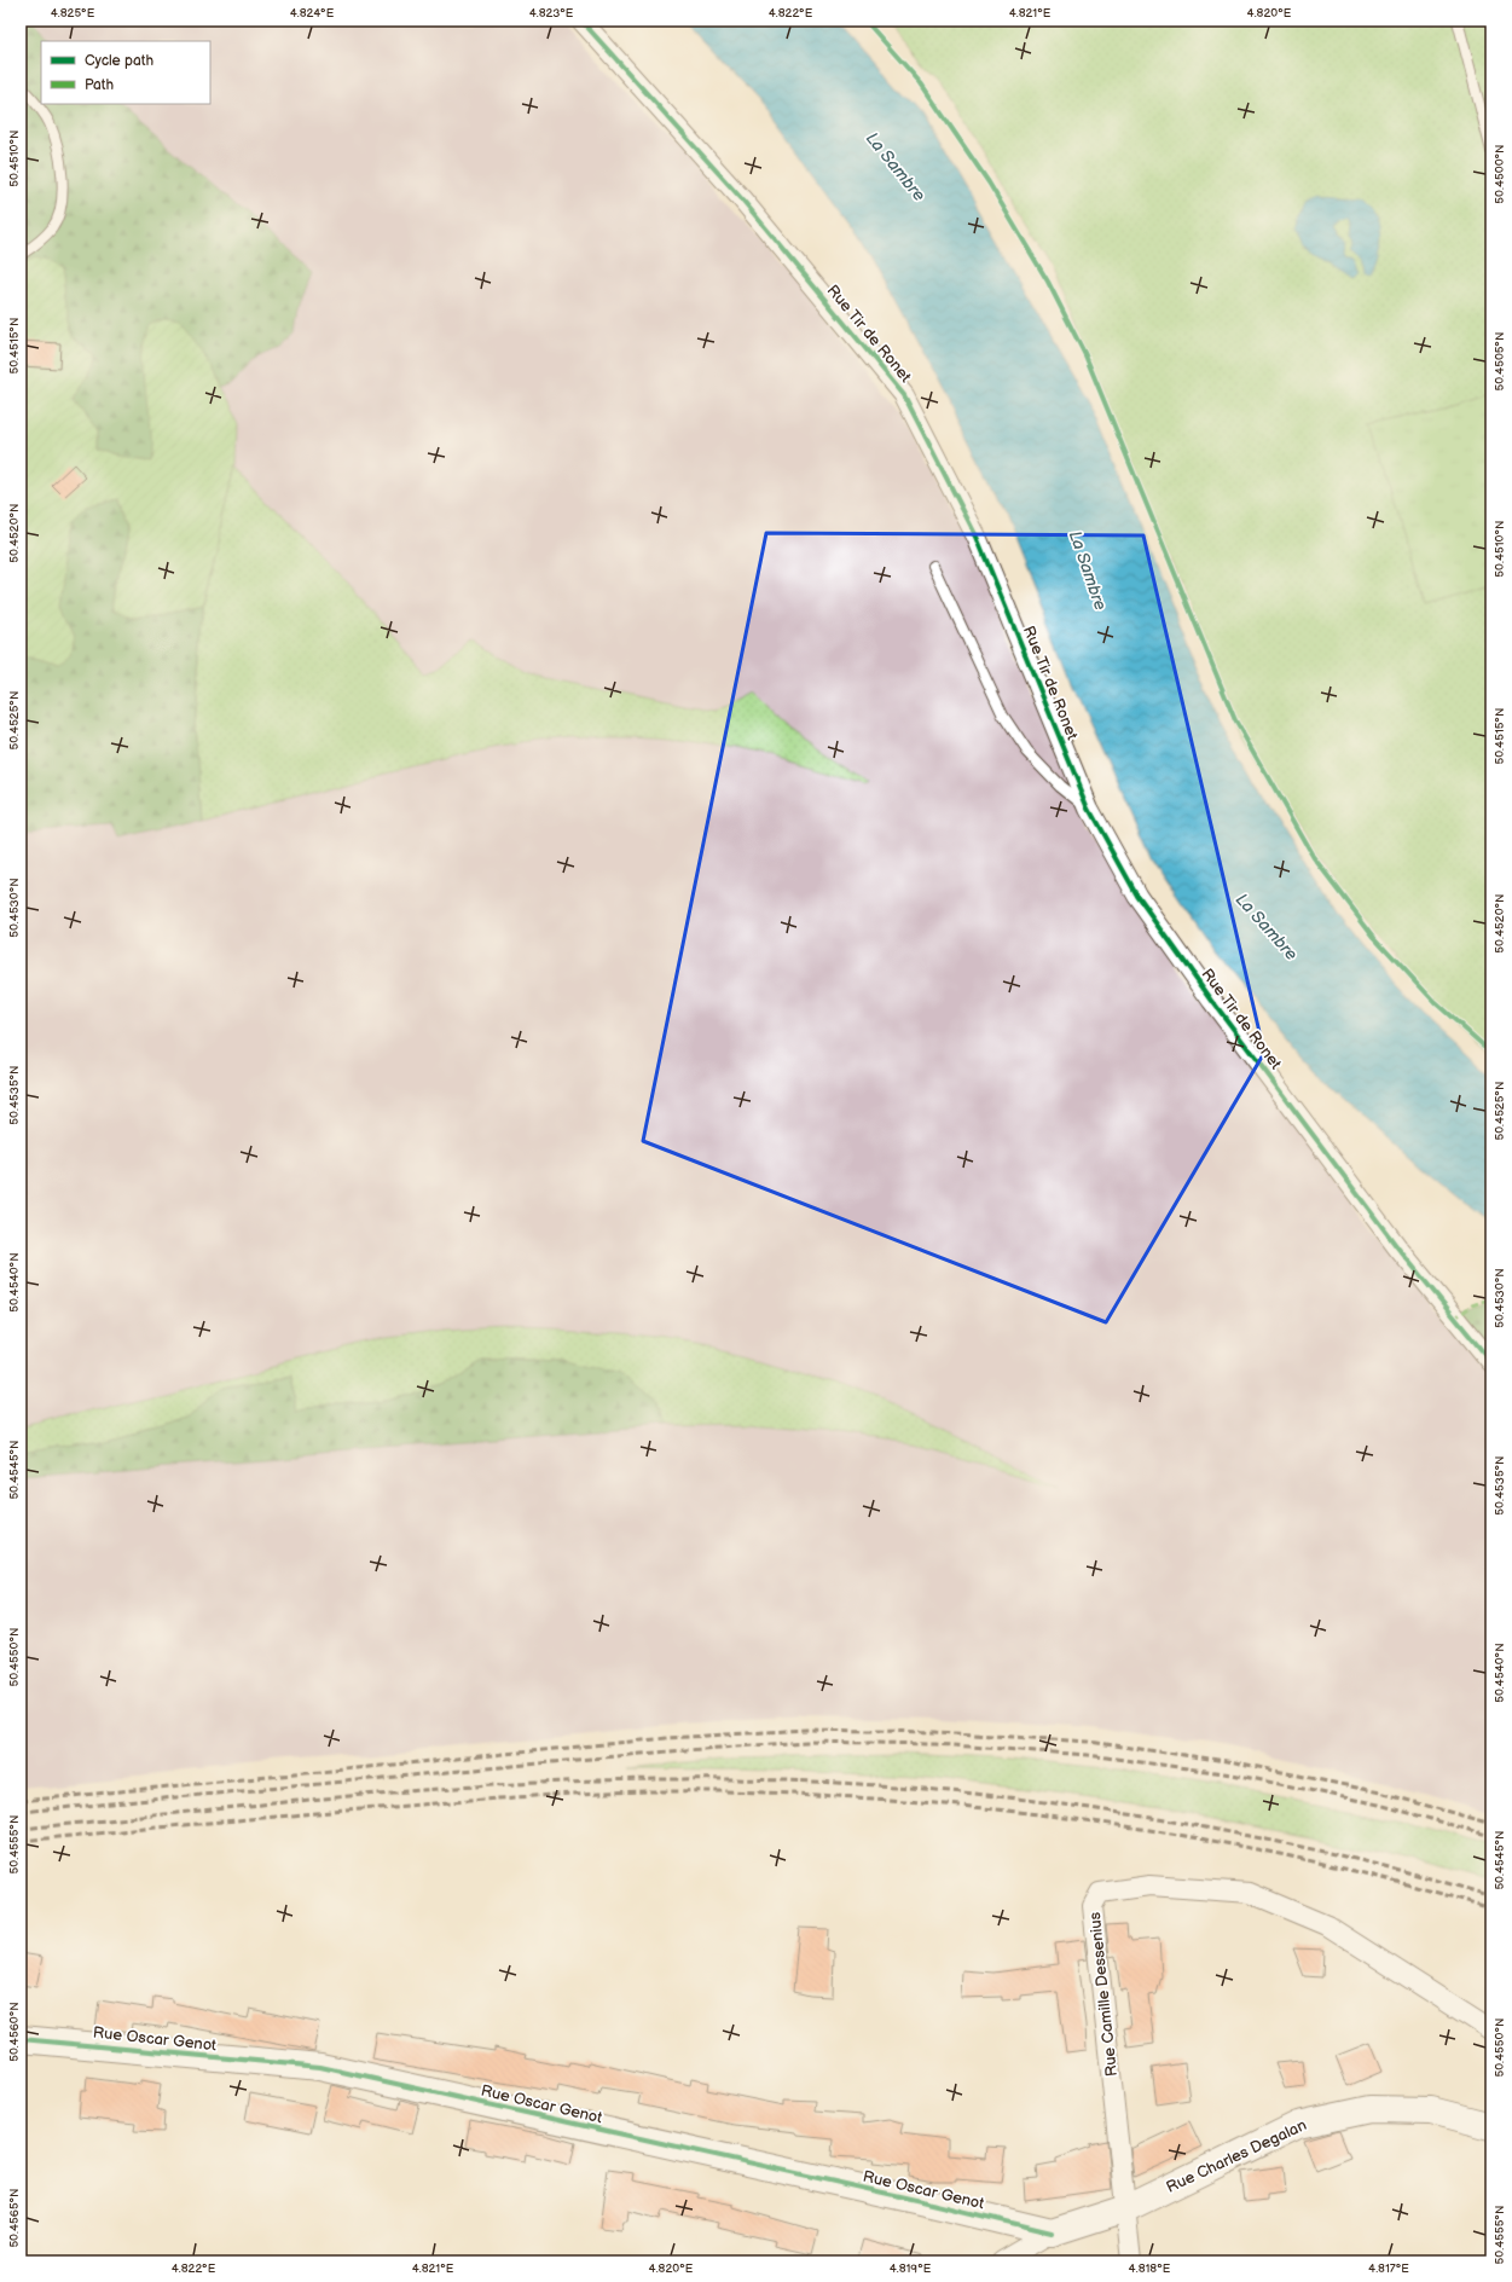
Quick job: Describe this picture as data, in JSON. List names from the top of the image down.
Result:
{
  "streets": {
    "street": [
      "Rue Tir de Ronet",
      "Rue Camille Dessenius",
      "Rue Oscar Genot",
      "Rue Charles Degalan"
    ]
  },
  "crossings": [
    ["Rue Camille Dessenius", "Rue Charles Degalan"]
  ],
  "water": ["La Sambre"],
  "legend": ["Cycle path", "Path"],
  "coordinates": [
    "4.825°E",
    "4.824°E",
    "4.823°E",
    "4.822°E",
    "4.821°E",
    "4.820°E",
    "50.4510°N",
    "50.4500°N",
    "50.4515°N",
    "50.4505°N",
    "50.4520°N",
    "50.4525°N",
    "50.4530°N",
    "50.4535°N",
    "50.4540°N",
    "50.4545°N",
    "50.4550°N",
    "50.4555°N",
    "50.4560°N",
    "50.4565°N",
    "4.819°E",
    "4.818°E",
    "4.817°E"
  ]
}
